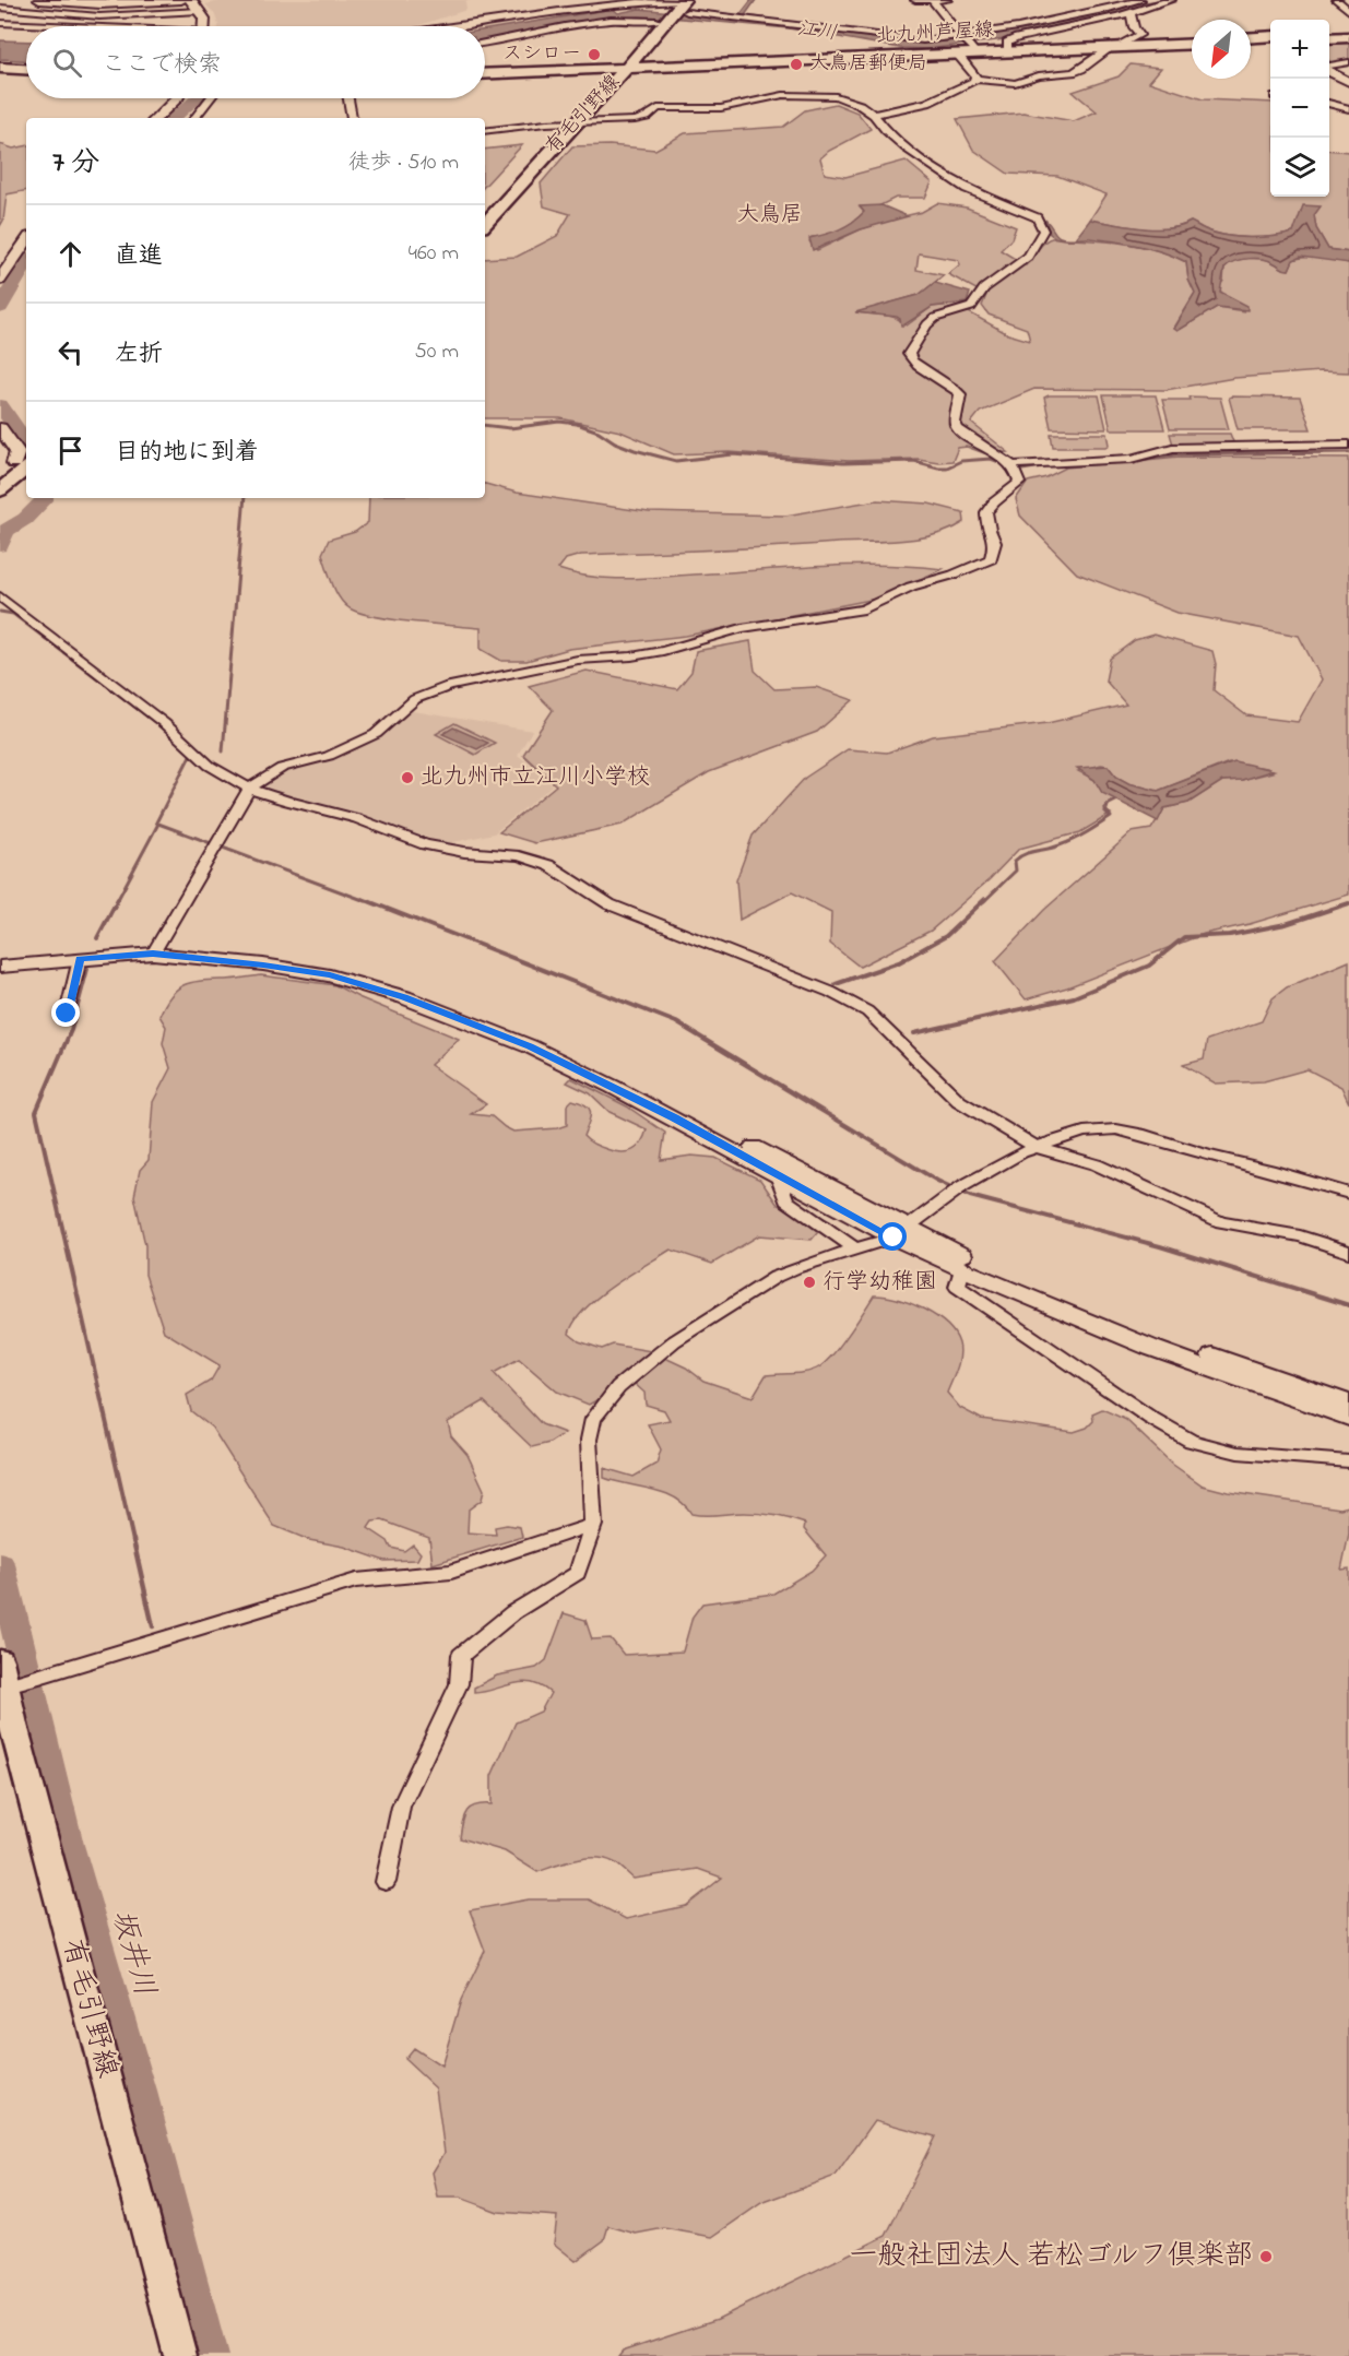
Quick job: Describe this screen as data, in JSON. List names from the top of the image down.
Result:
{
  "streets": {
    "main road": ["北九州芦屋線", "有毛引野線"]
  },
  "crossings": [
    ["北九州芦屋線", "有毛引野線"]
  ],
  "districts": ["大鳥居"],
  "water": ["江川", "坂井川"],
  "places": [
    "スシロー",
    "大鳥居郵便局",
    "北九州市立江川小学校",
    "行学幼稚園",
    "一般社団法人 若松ゴルフ倶楽部"
  ],
  "north": "bottom left",
  "page": {
    "map_buttons": ["+", "−"],
    "search": "ここで検索",
    "heading": ["7 分", "徒歩 · 510 m"],
    "list": [
      ["直進", "460 m"],
      ["左折", "50 m"],
      "目的地に到着"
    ]
  }
}
